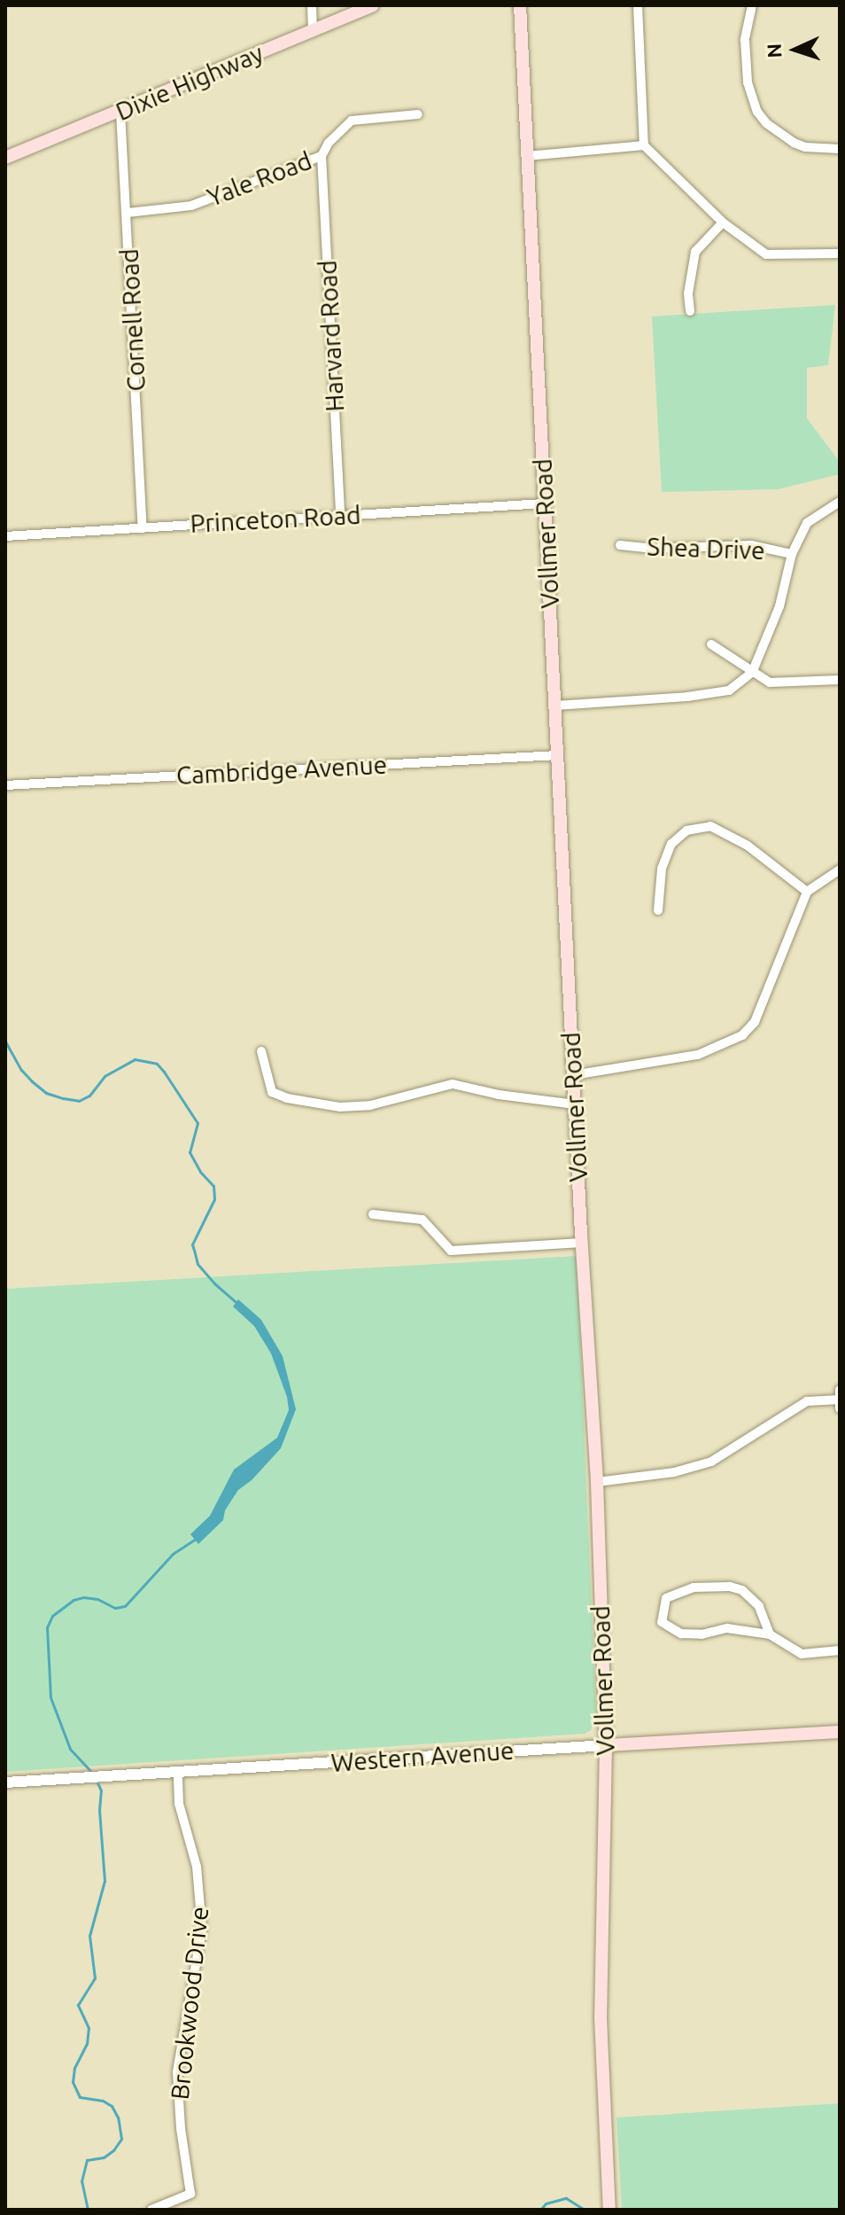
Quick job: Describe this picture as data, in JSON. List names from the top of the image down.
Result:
{
  "streets": {
    "main road": ["Dixie Highway", "Vollmer Road", "Western Avenue"],
    "street": [
      "Yale Road",
      "Cornell Road",
      "Harvard Road",
      "Princeton Road",
      "Shea Drive",
      "Cambridge Avenue",
      "Brookwood Drive"
    ]
  },
  "crossings": [
    ["Dixie Highway", "Cornell Road"],
    ["Yale Road", "Cornell Road"],
    ["Yale Road", "Harvard Road"],
    ["Cornell Road", "Princeton Road"],
    ["Harvard Road", "Princeton Road"],
    ["Princeton Road", "Vollmer Road"],
    ["Vollmer Road", "Cambridge Avenue"],
    ["Vollmer Road", "Western Avenue"],
    ["Western Avenue", "Brookwood Drive"]
  ],
  "north": "left"
}
